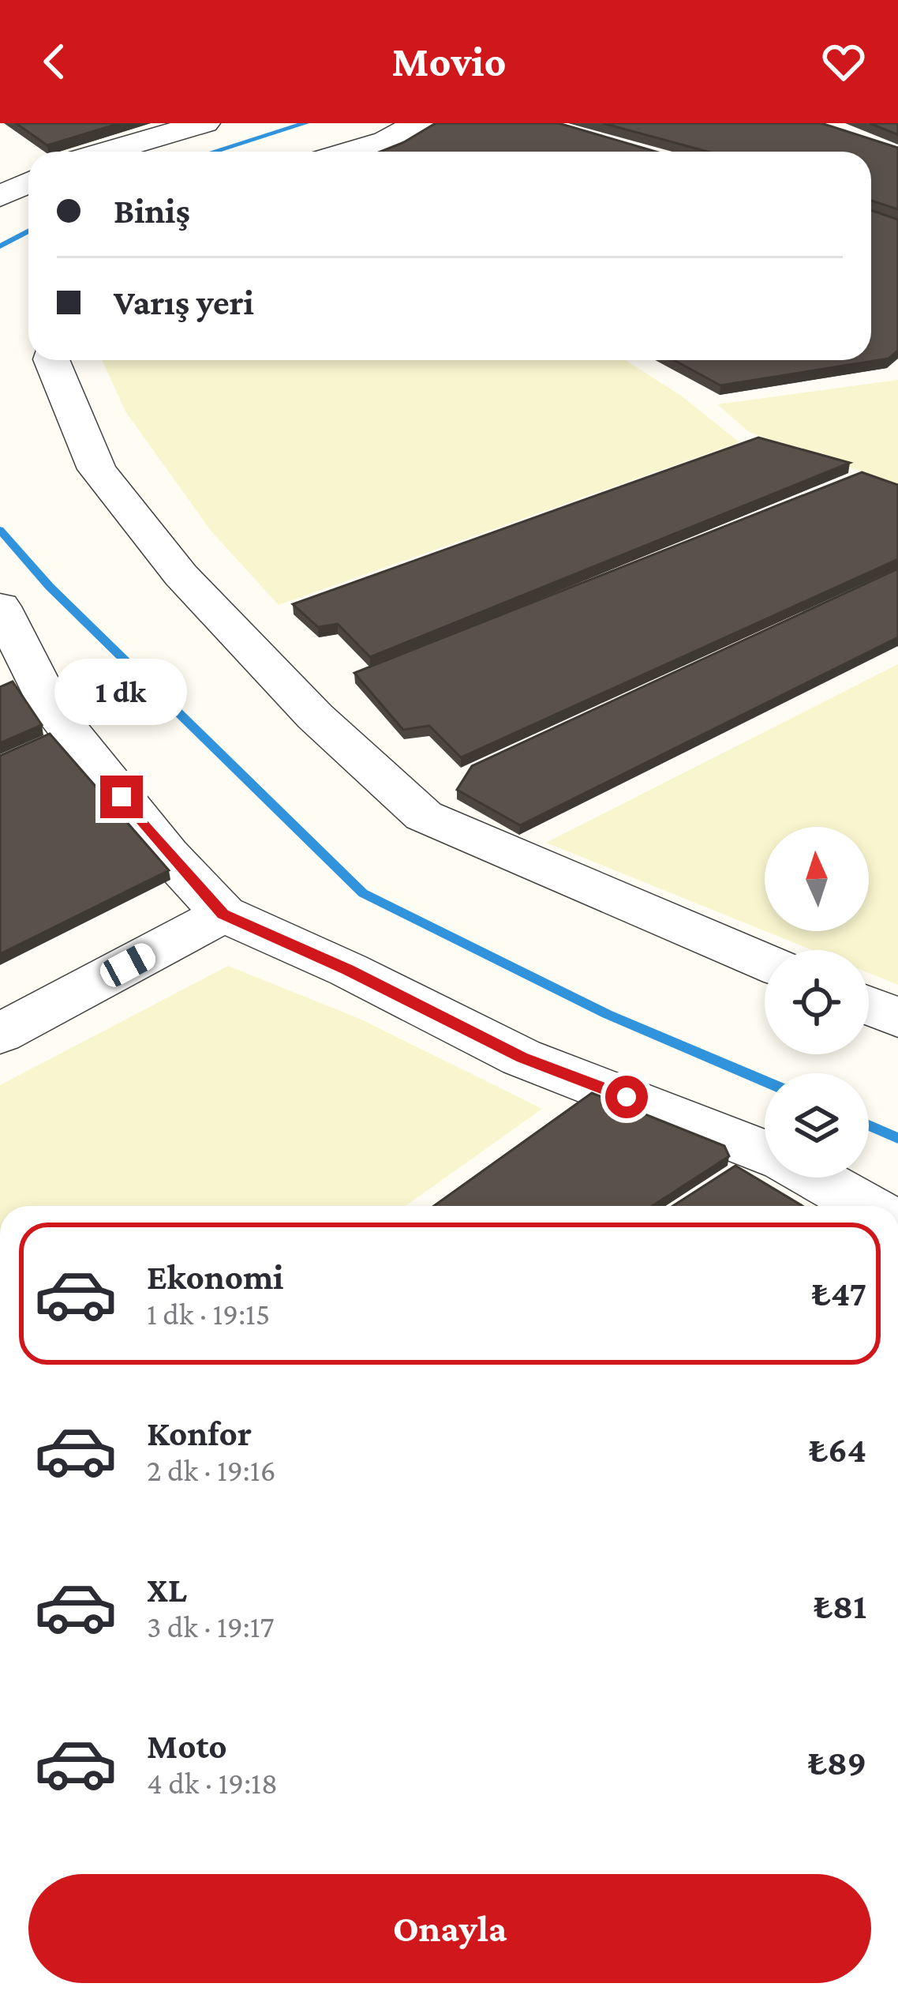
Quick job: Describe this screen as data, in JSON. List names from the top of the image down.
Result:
{
  "north": "top",
  "page": {
    "header": "Movio",
    "banner": ["Biniş", "Varış yeri"],
    "bubble": "1 dk",
    "list": [
      {
        "name": "Ekonomi",
        "note": "1 dk · 19:15",
        "value": "₺47"
      },
      {
        "name": "Konfor",
        "note": "2 dk · 19:16",
        "value": "₺64"
      },
      {
        "name": "XL",
        "note": "3 dk · 19:17",
        "value": "₺81"
      },
      {
        "name": "Moto",
        "note": "4 dk · 19:18",
        "value": "₺89"
      }
    ],
    "buttons": "Onayla"
  }
}
